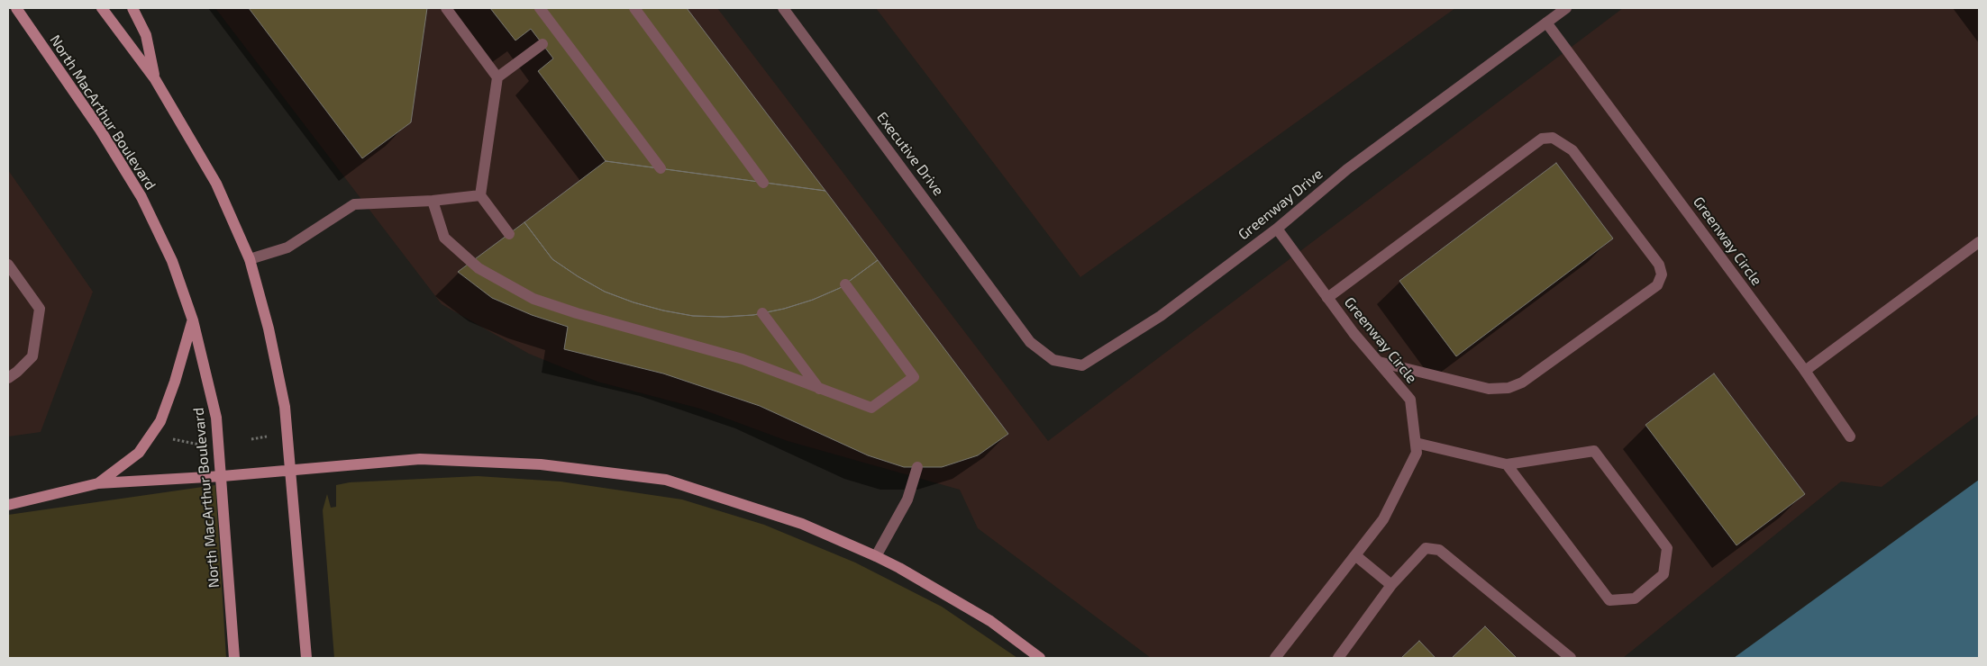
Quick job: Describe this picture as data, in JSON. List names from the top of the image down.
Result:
{
  "streets": {
    "main road": ["North MacArthur Boulevard"],
    "street": ["Executive Drive", "Greenway Drive", "Greenway Circle"]
  },
  "crossings": [
    ["Executive Drive", "Greenway Drive"],
    ["Greenway Drive", "Greenway Circle"]
  ]
}
